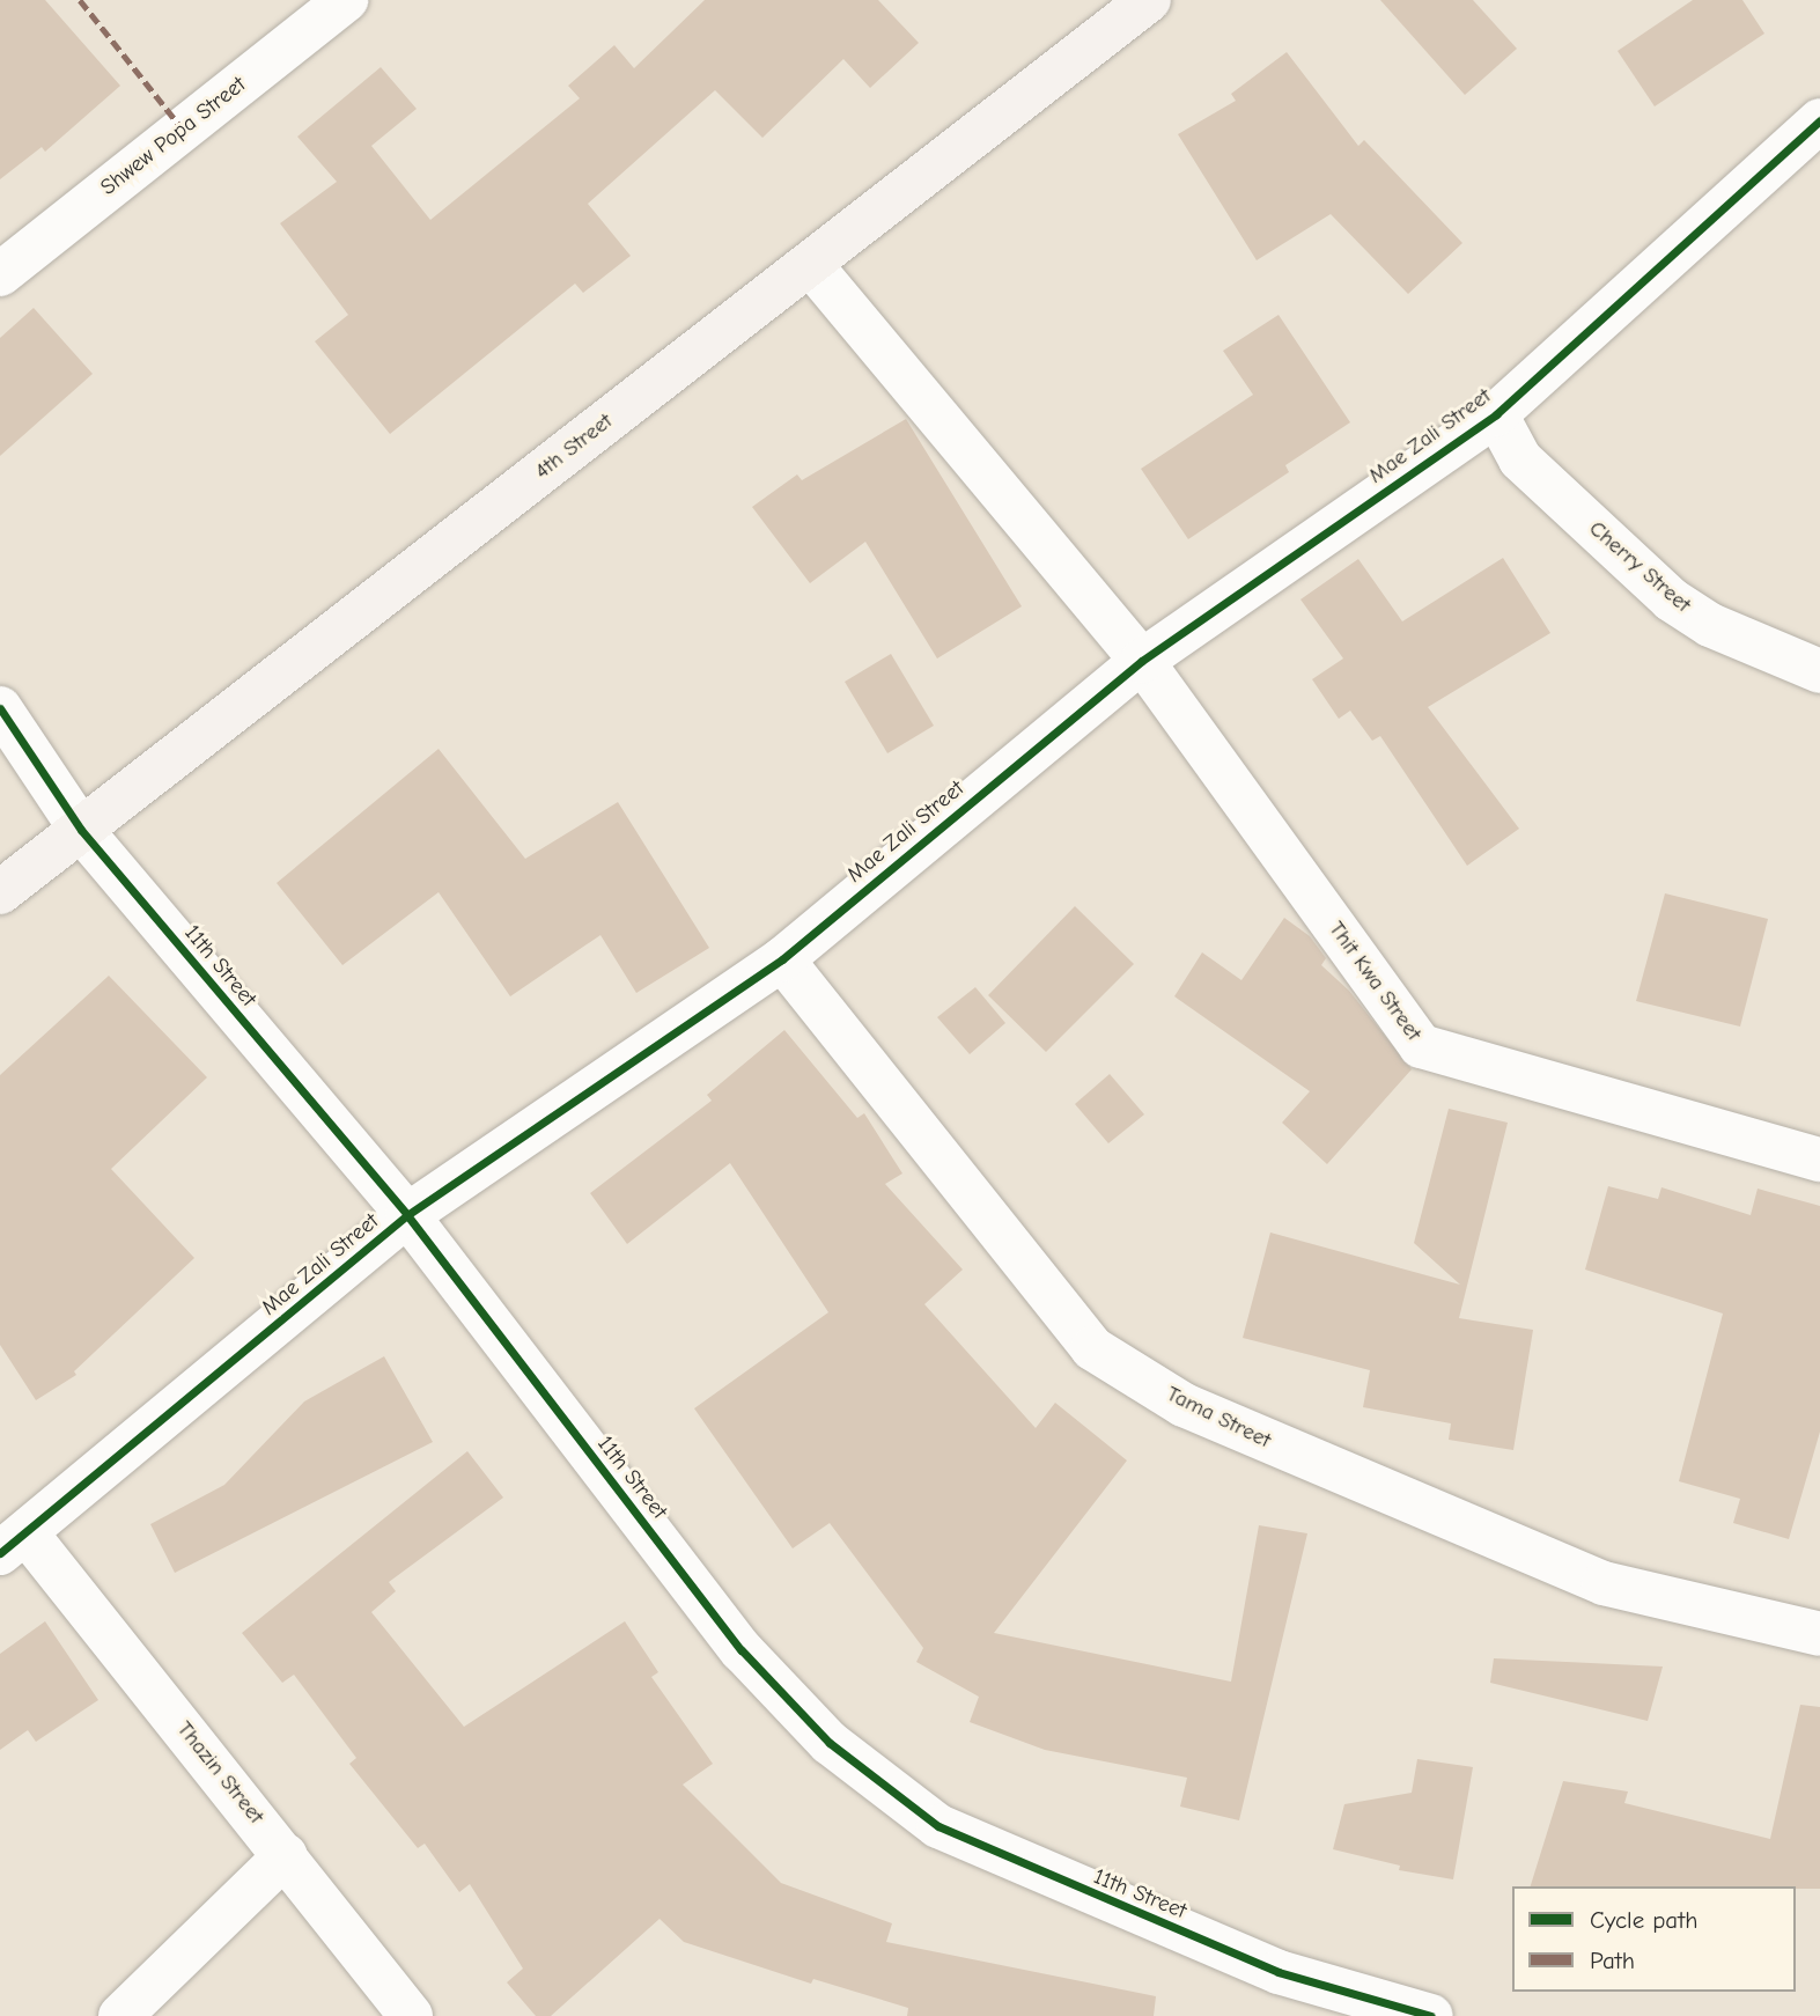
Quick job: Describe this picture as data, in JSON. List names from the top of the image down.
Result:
{
  "streets": {
    "street": [
      "Shwew Popa Street",
      "Mae Zali Street",
      "4th Street",
      "Cherry Street",
      "11th Street",
      "Thit Kwa Street",
      "Tama Street",
      "Thazin Street"
    ]
  },
  "crossings": [
    ["Mae Zali Street", "Cherry Street"],
    ["Mae Zali Street", "11th Street"],
    ["Mae Zali Street", "Thit Kwa Street"],
    ["Mae Zali Street", "Tama Street"],
    ["Mae Zali Street", "Thazin Street"],
    ["4th Street", "11th Street"],
    ["4th Street", "Thit Kwa Street"]
  ],
  "legend": ["Cycle path", "Path"]
}
